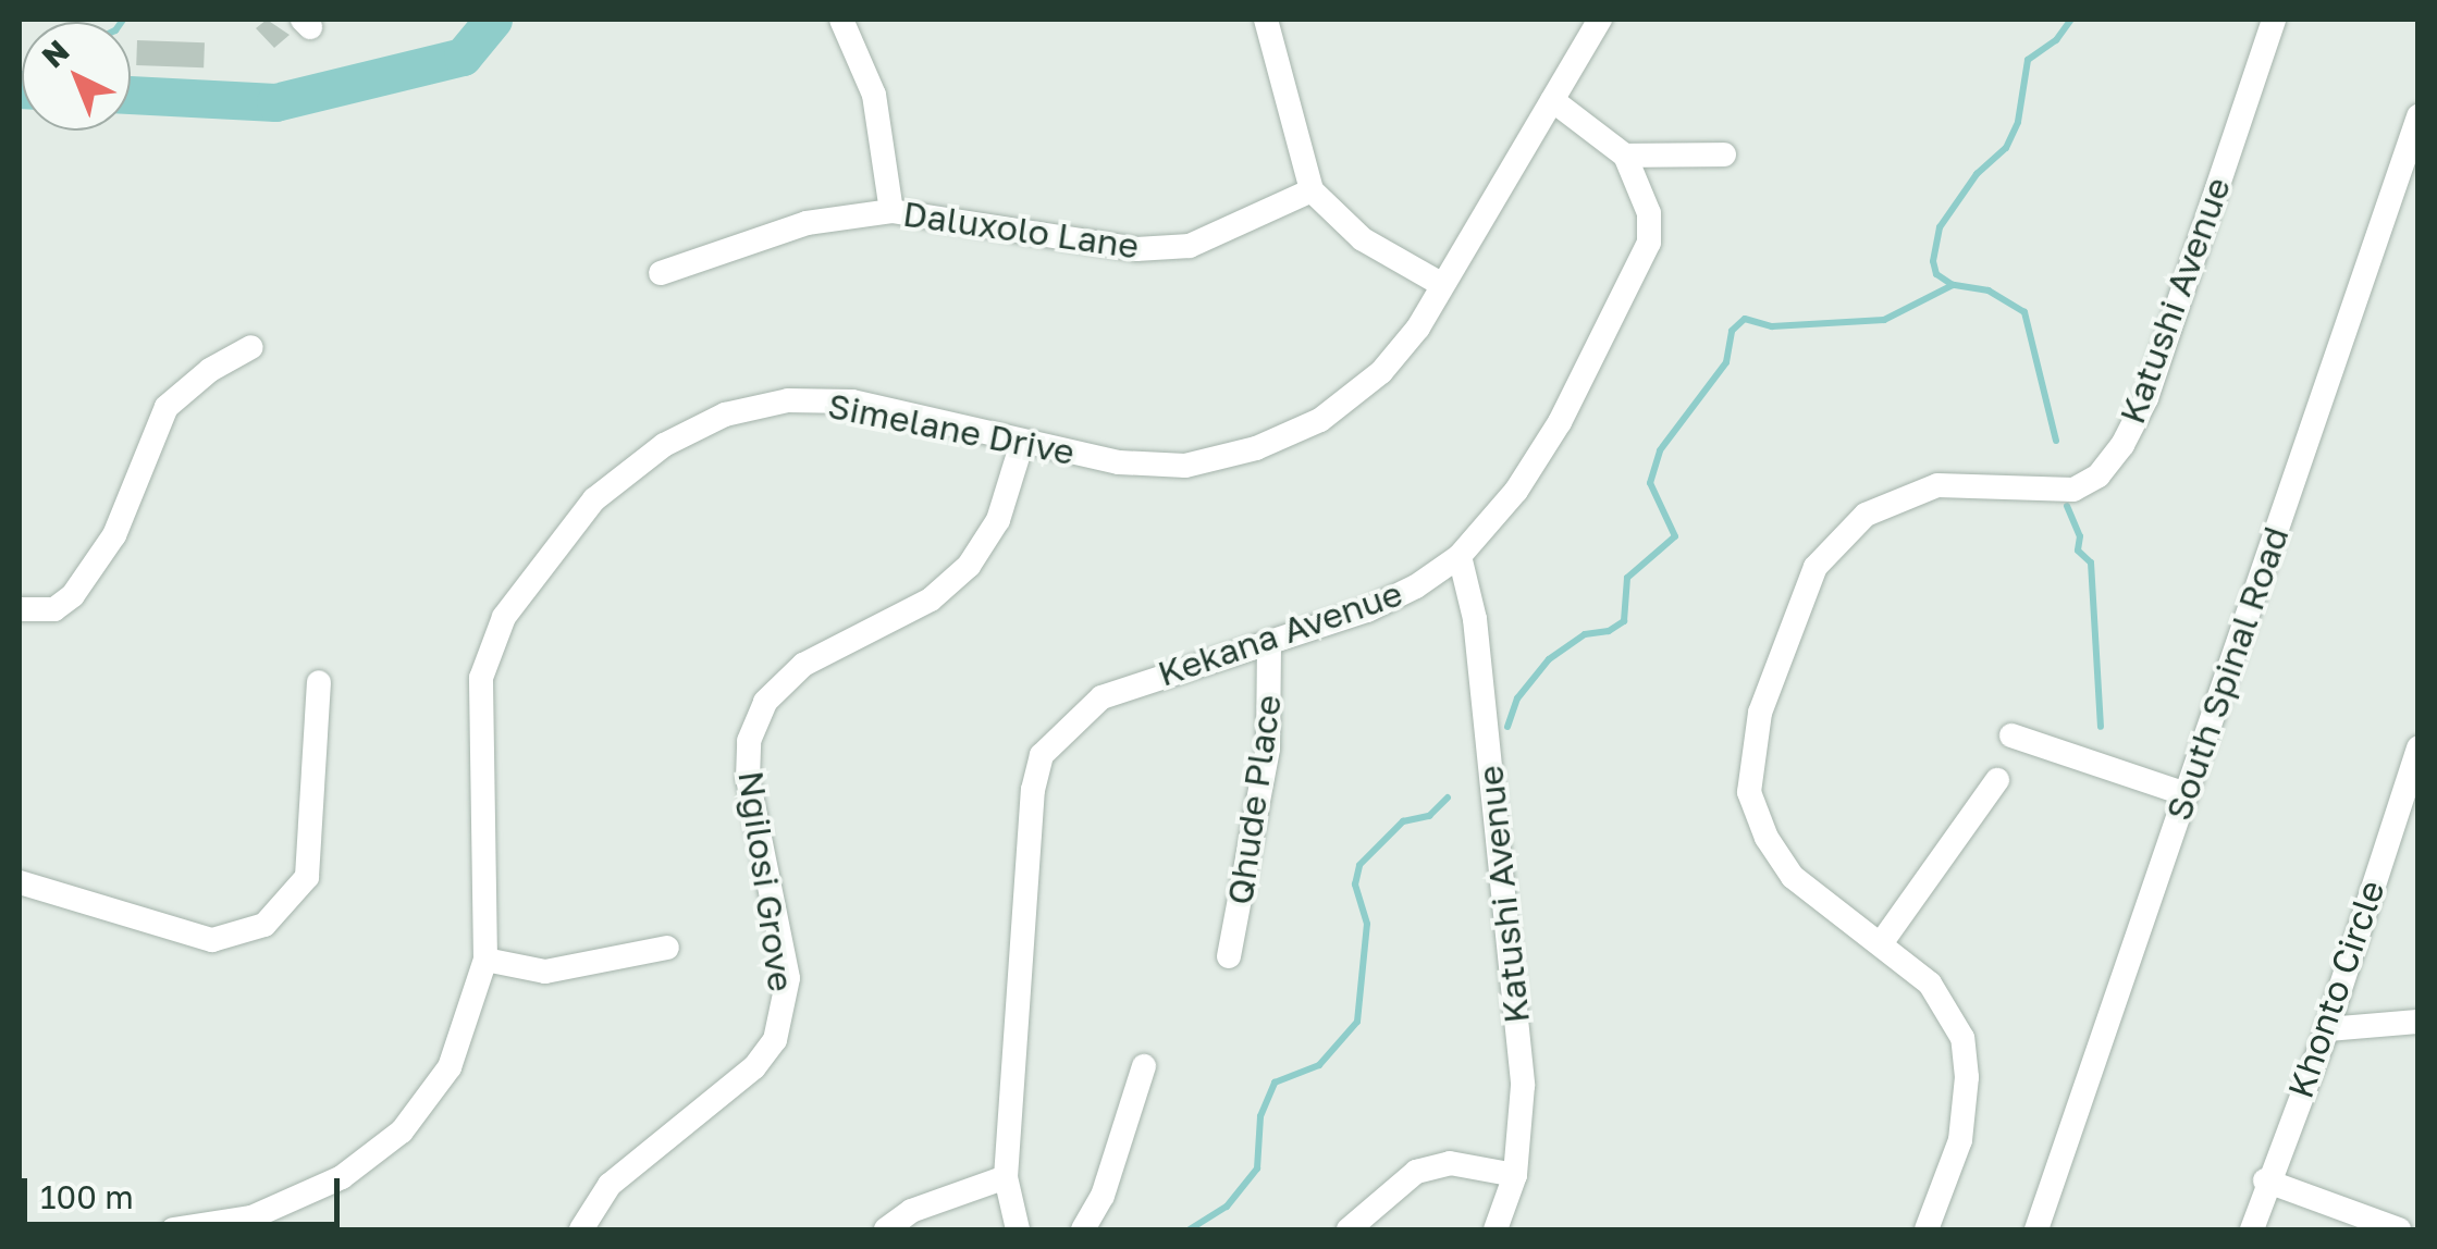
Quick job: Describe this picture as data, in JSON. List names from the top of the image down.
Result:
{
  "streets": {
    "street": [
      "Daluxolo Lane",
      "Katushi Avenue",
      "Simelane Drive",
      "Kekana Avenue",
      "South Spinal Road",
      "Qhude Place",
      "Ngilosi Grove",
      "Khonto Circle"
    ]
  },
  "crossings": [
    ["Katushi Avenue", "Kekana Avenue"],
    ["Simelane Drive", "Ngilosi Grove"],
    ["Kekana Avenue", "Qhude Place"]
  ],
  "scale_bar": "100 m",
  "north": "top left"
}
